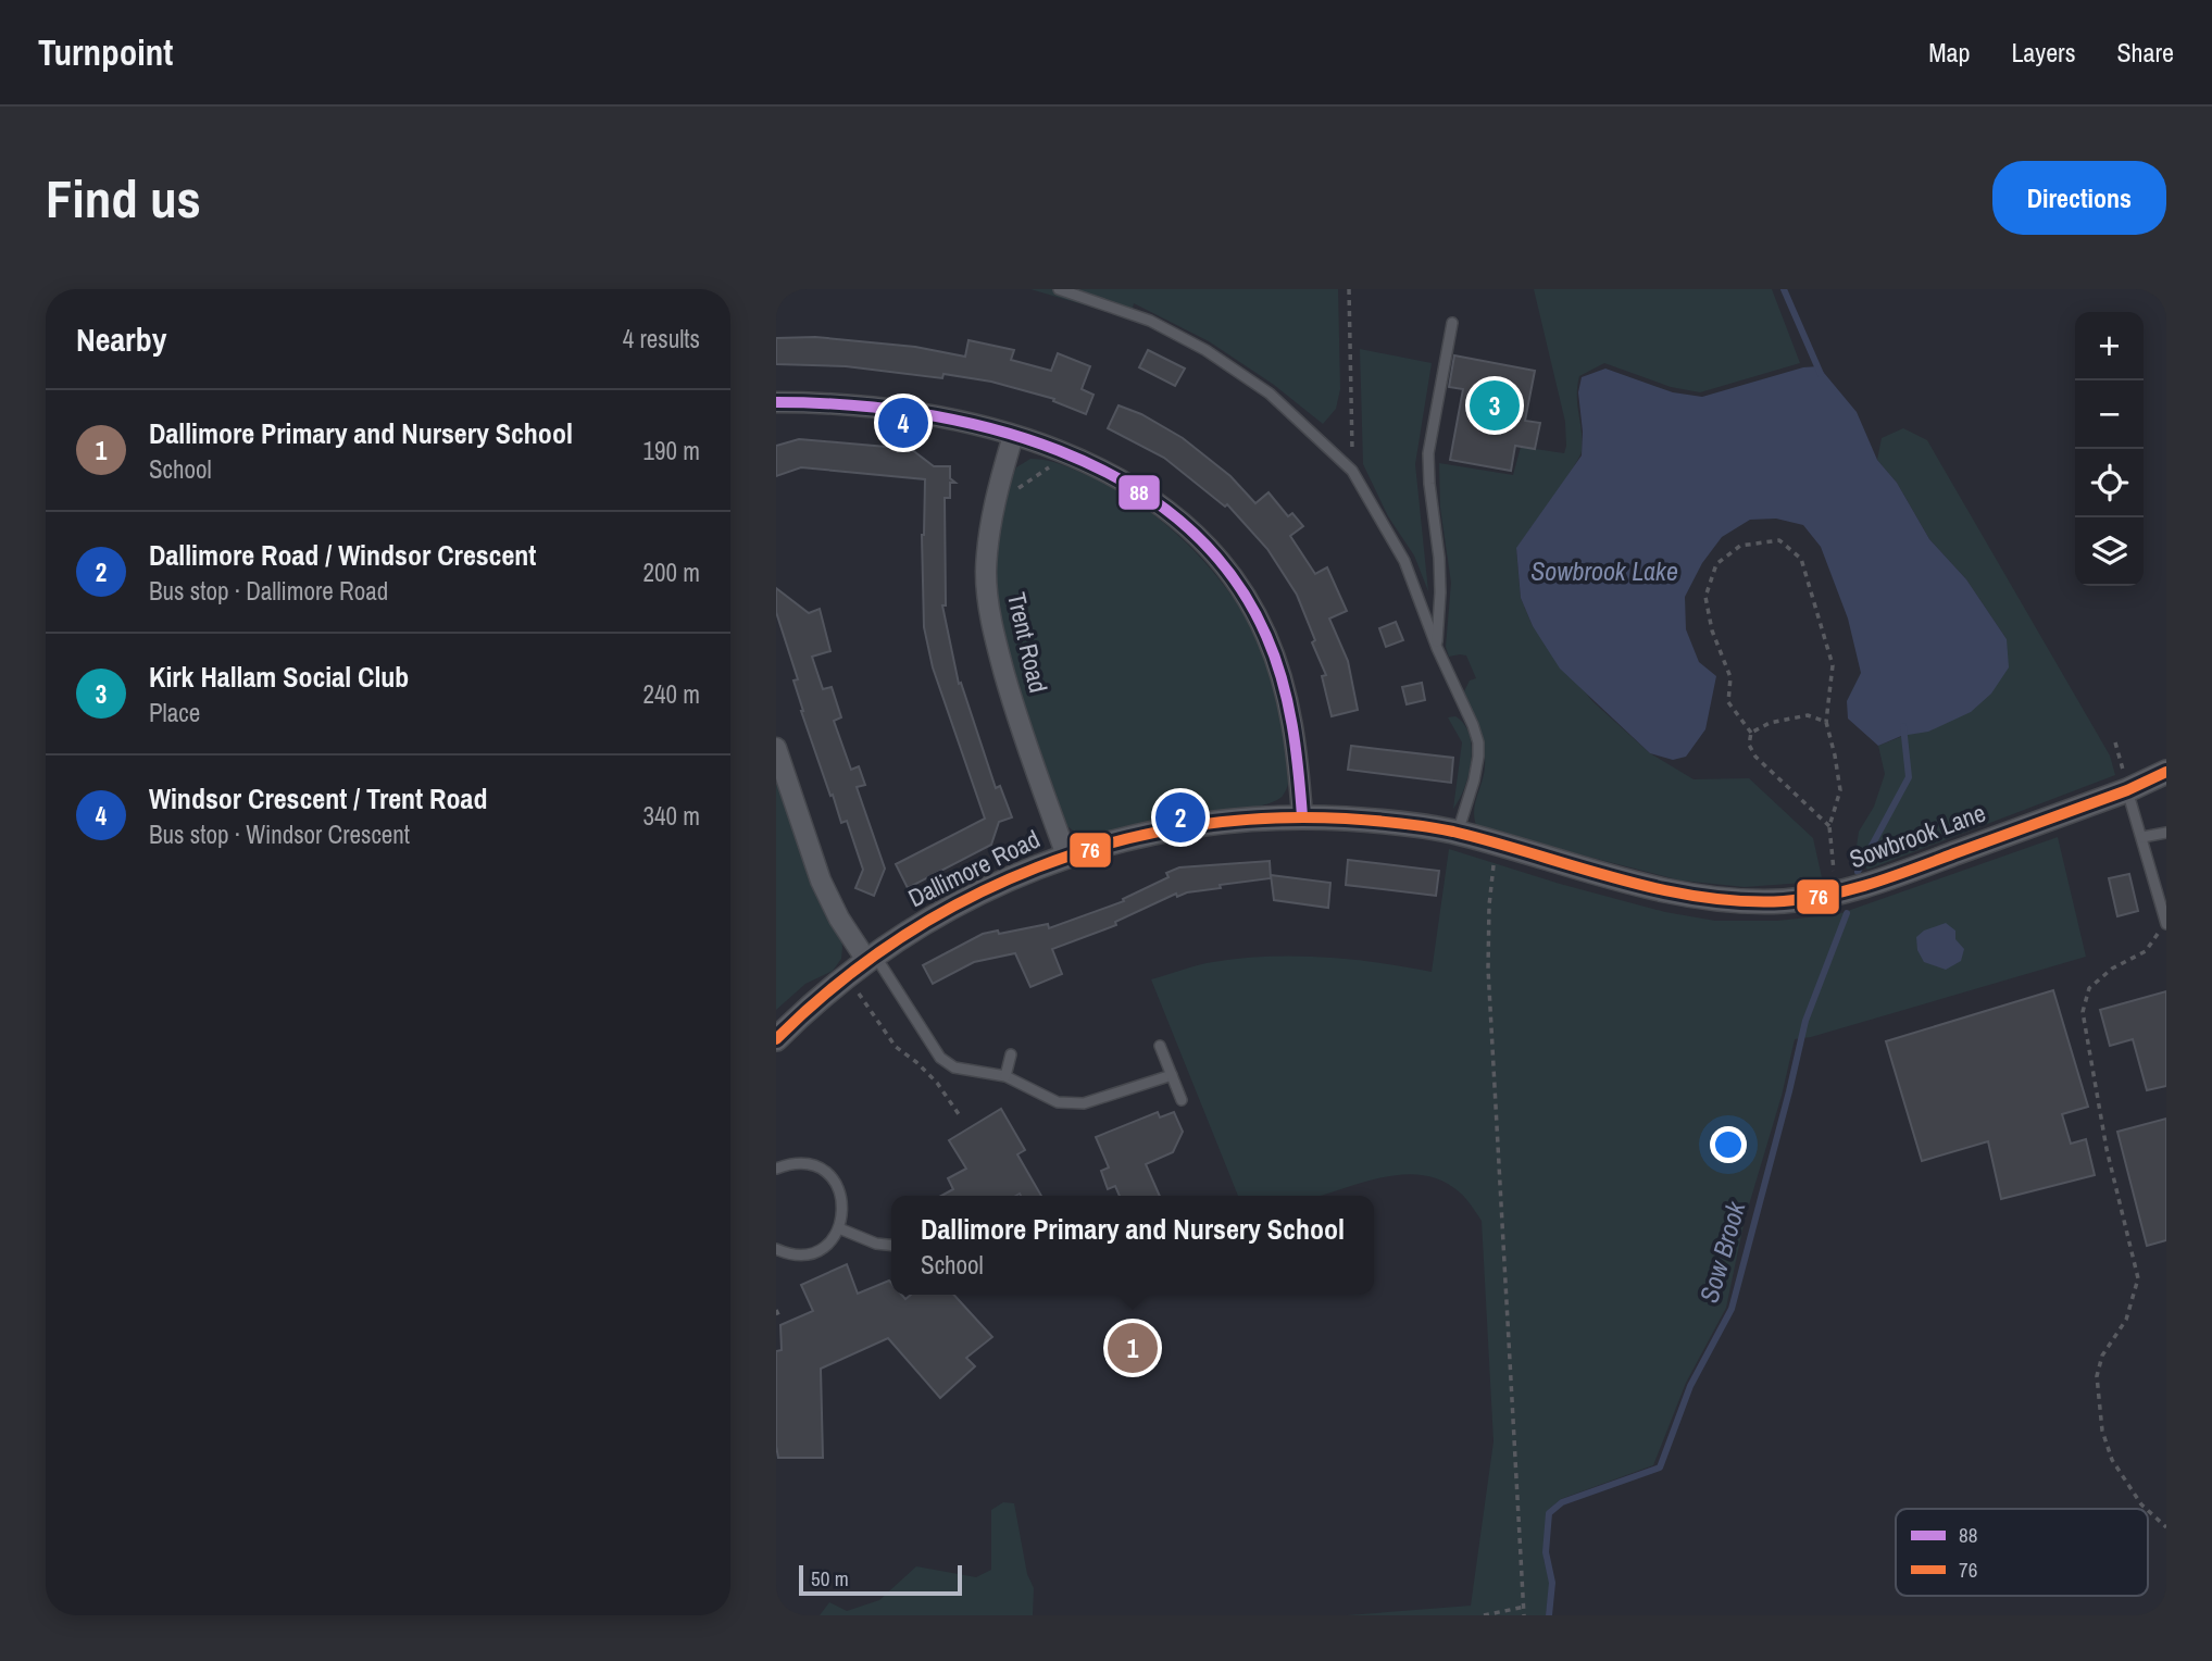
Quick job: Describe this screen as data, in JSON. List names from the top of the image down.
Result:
{
  "streets": {
    "street": ["Trent Road", "Sowbrook Lane", "Dallimore Road"]
  },
  "crossings": [
    ["Trent Road", "Dallimore Road"],
    ["Sowbrook Lane", "Dallimore Road"]
  ],
  "water": ["Sowbrook Lake", "Sow Brook"],
  "lines": ["transit line 88", "transit line 76"],
  "legend": ["88", "76"],
  "scale_bar": "50 m",
  "page": {
    "header": "Turnpoint",
    "nav": ["Map", "Layers", "Share"],
    "buttons": "Directions",
    "title": "Find us",
    "heading": ["Nearby", "4 results"],
    "map_buttons": ["+", "−"],
    "pins": [
      "3",
      "4",
      "2",
      "1"
    ],
    "list": [
      {
        "mark": "1",
        "name": "Dallimore Primary and Nursery School",
        "note": "School",
        "value": "190 m"
      },
      {
        "mark": "2",
        "name": "Dallimore Road / Windsor Crescent",
        "note": "Bus stop · Dallimore Road",
        "value": "200 m"
      },
      {
        "mark": "3",
        "name": "Kirk Hallam Social Club",
        "note": "Place",
        "value": "240 m"
      },
      {
        "mark": "4",
        "name": "Windsor Crescent / Trent Road",
        "note": "Bus stop · Windsor Crescent",
        "value": "340 m"
      }
    ],
    "popup": ["Dallimore Primary and Nursery School", "School"],
    "scale": "50 m"
  }
}
